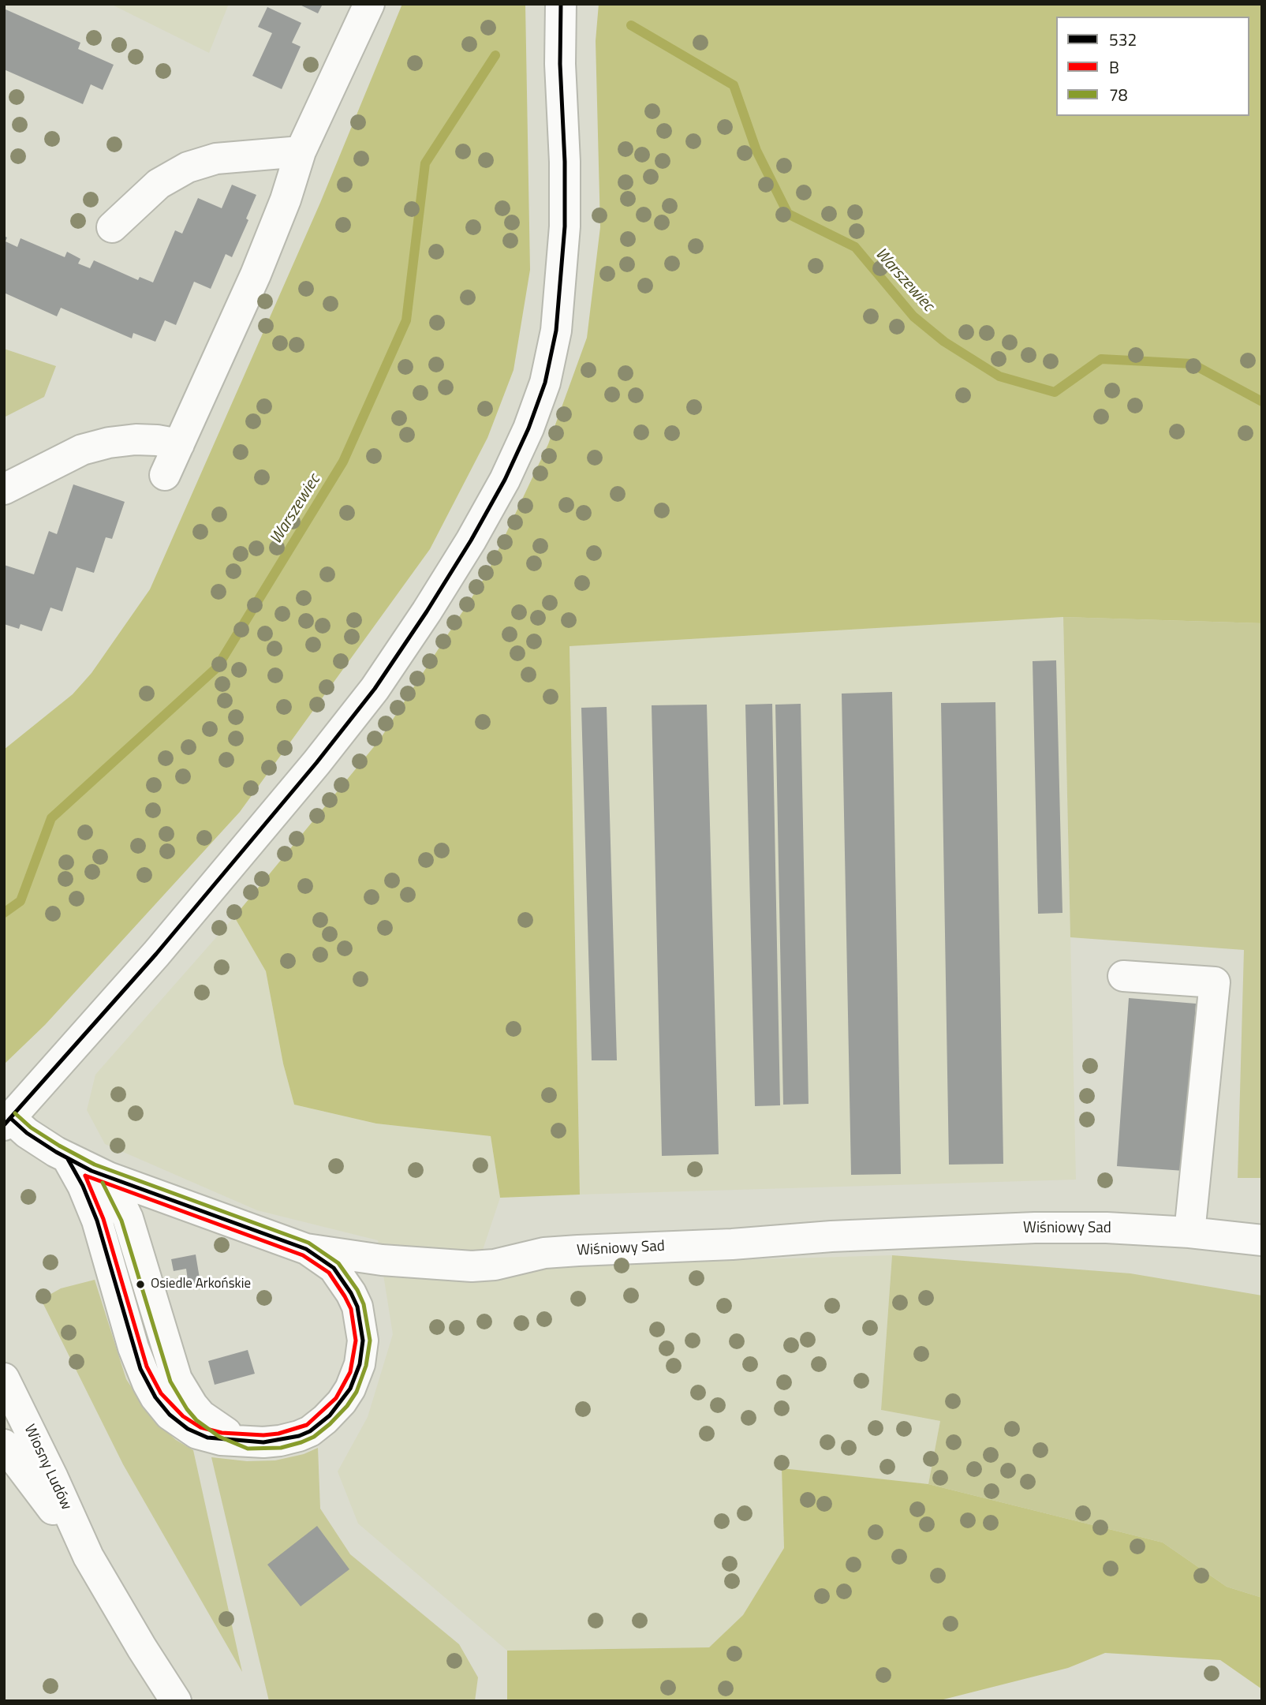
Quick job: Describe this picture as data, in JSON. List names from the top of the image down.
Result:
{
  "streets": {
    "street": ["Wiśniowy Sad", "Wiosny Ludów"]
  },
  "water": ["Warszewiec"],
  "places": ["Osiedle Arkońskie"],
  "lines": ["transit line 532", "transit line 78", "transit line B"],
  "legend": ["532", "B", "78"]
}
